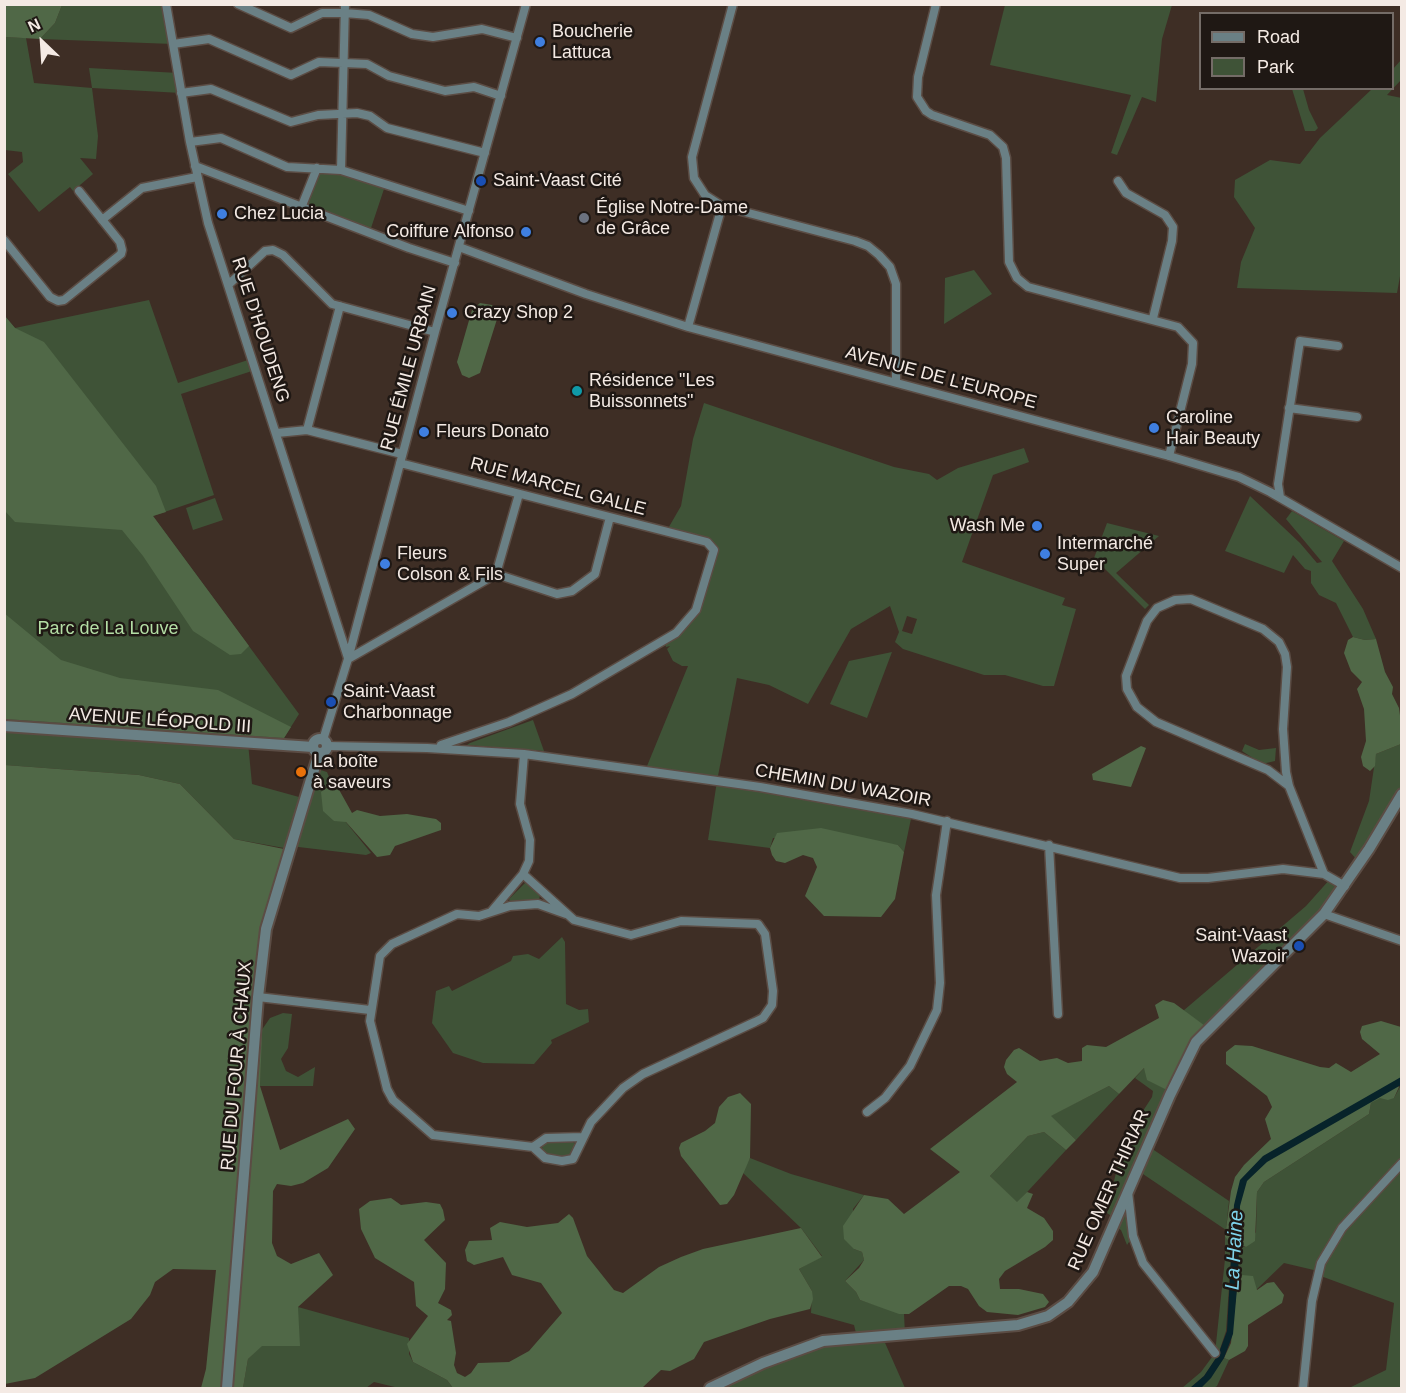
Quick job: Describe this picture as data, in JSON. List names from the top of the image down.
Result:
{
  "streets": {
    "street": [
      "RUE D'HOUDENG",
      "RUE ÉMILE URBAIN",
      "AVENUE DE L'EUROPE",
      "RUE MARCEL GALLE",
      "AVENUE LÉOPOLD III",
      "CHEMIN DU WAZOIR",
      "RUE DU FOUR À CHAUX",
      "RUE OMER THIRIAR"
    ]
  },
  "crossings": [
    ["RUE D'HOUDENG", "RUE ÉMILE URBAIN"],
    ["RUE D'HOUDENG", "RUE MARCEL GALLE"],
    ["RUE ÉMILE URBAIN", "AVENUE DE L'EUROPE"],
    ["RUE ÉMILE URBAIN", "RUE MARCEL GALLE"],
    ["RUE ÉMILE URBAIN", "AVENUE LÉOPOLD III"],
    ["RUE ÉMILE URBAIN", "CHEMIN DU WAZOIR"],
    ["RUE ÉMILE URBAIN", "RUE DU FOUR À CHAUX"],
    ["RUE MARCEL GALLE", "CHEMIN DU WAZOIR"],
    ["AVENUE LÉOPOLD III", "CHEMIN DU WAZOIR"],
    ["AVENUE LÉOPOLD III", "RUE DU FOUR À CHAUX"],
    ["CHEMIN DU WAZOIR", "RUE DU FOUR À CHAUX"],
    ["CHEMIN DU WAZOIR", "RUE OMER THIRIAR"]
  ],
  "water": ["La Haine"],
  "parks": ["Parc de La Louve"],
  "places": [
    "Boucherie Lattuca",
    "Saint-Vaast Cité",
    "Chez Lucia",
    "Église Notre-Dame de Grâce",
    "Coiffure Alfonso",
    "Crazy Shop 2",
    "Résidence \"Les Buissonnets\"",
    "Caroline Hair Beauty",
    "Fleurs Donato",
    "Wash Me",
    "Intermarché Super",
    "Fleurs Colson & Fils",
    "Saint-Vaast Charbonnage",
    "La boîte à saveurs",
    "Saint-Vaast Wazoir"
  ],
  "legend": ["Road", "Park"],
  "north": "top left"
}
